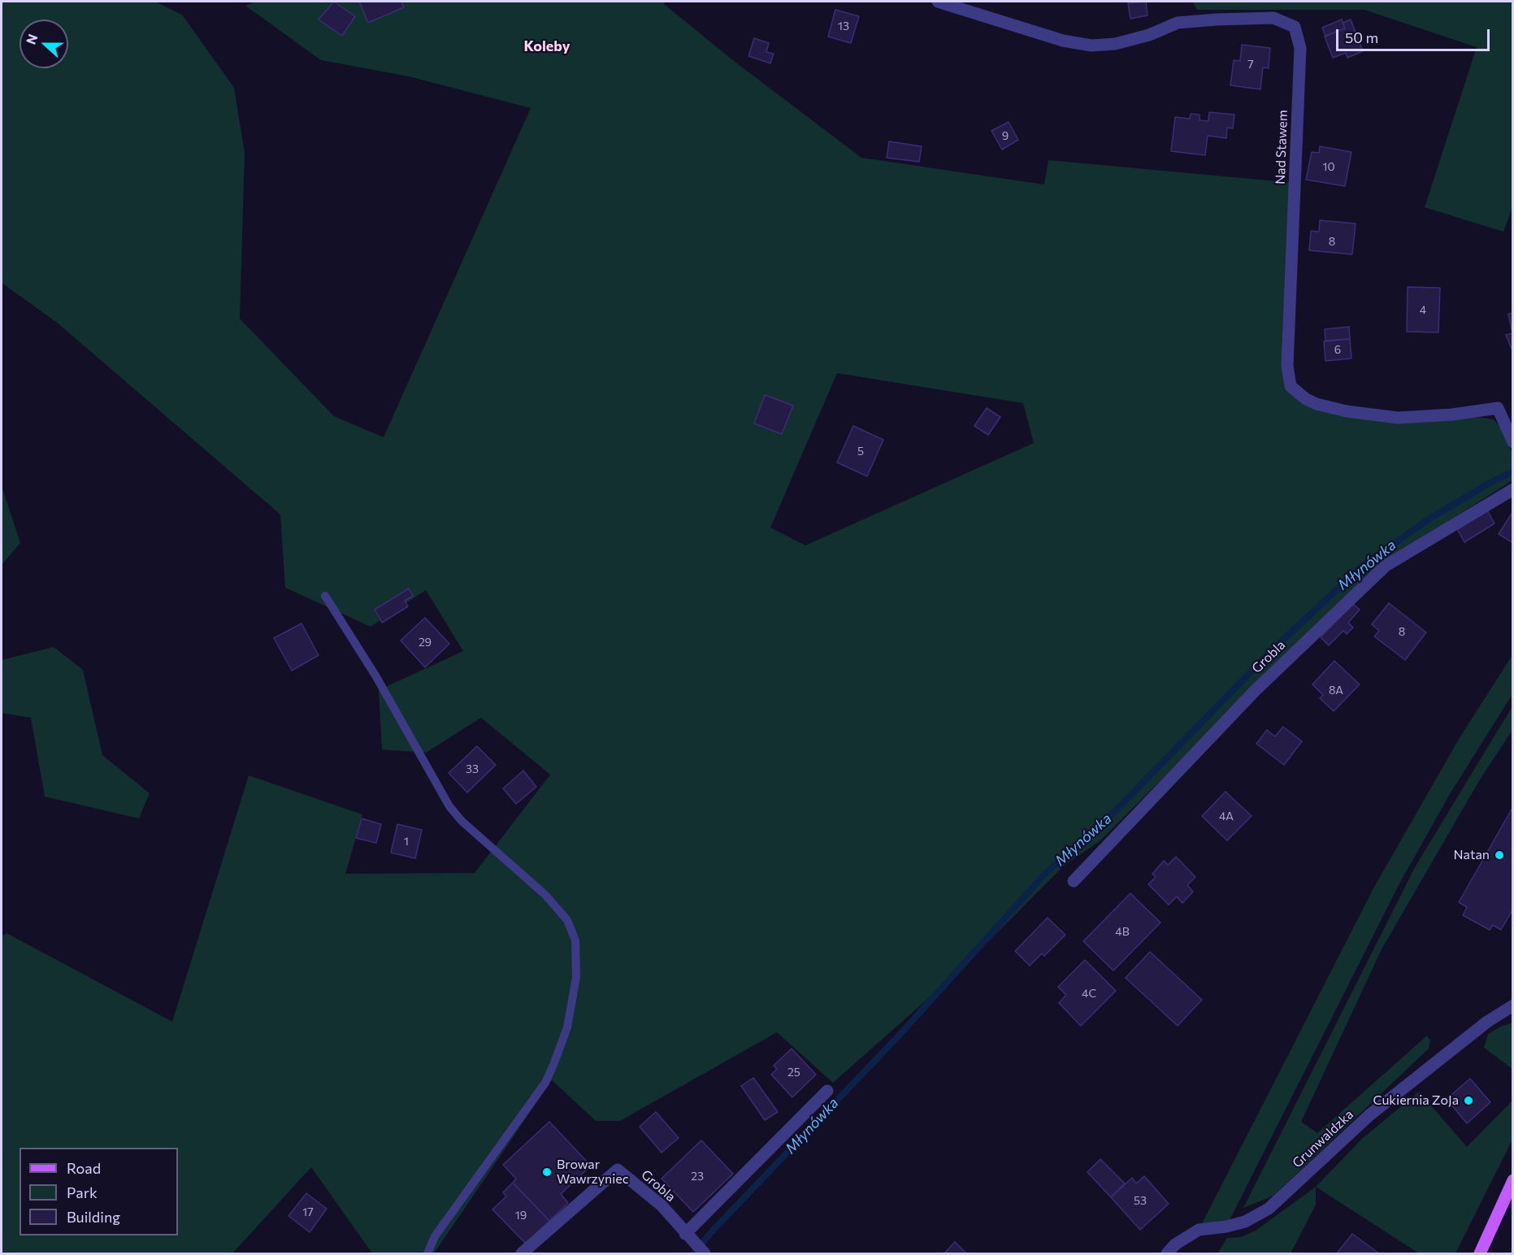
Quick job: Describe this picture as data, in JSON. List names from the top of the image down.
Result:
{
  "streets": {
    "street": ["Nad Stawem", "Grobla", "Grunwaldzka"]
  },
  "districts": ["Koleby"],
  "water": ["Młynówka"],
  "places": ["Natan", "Cukiernia ZoJa", "Browar Wawrzyniec"],
  "house_numbers": [
    "13",
    "7",
    "9",
    "10",
    "8",
    "4",
    "6",
    "5",
    "8",
    "29",
    "8A",
    "33",
    "4A",
    "1",
    "4B",
    "4C",
    "25",
    "23",
    "53",
    "17",
    "19"
  ],
  "legend": ["Road", "Park", "Building"],
  "scale_bar": "50 m",
  "north": "left"
}
